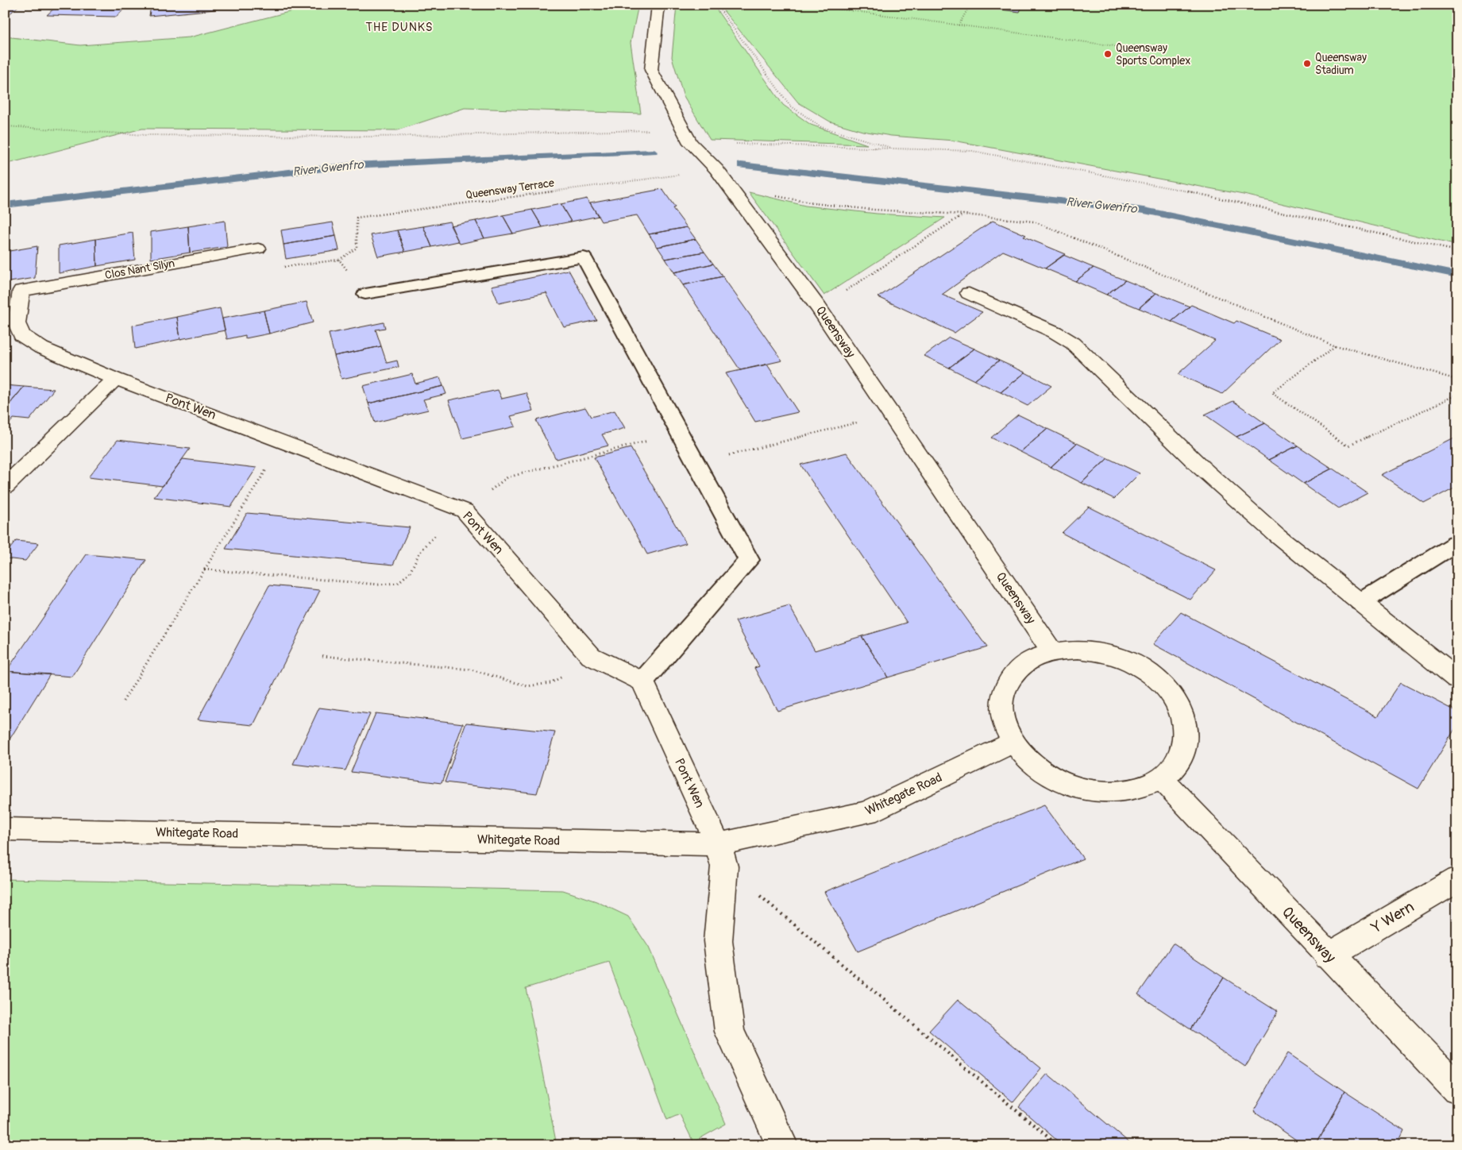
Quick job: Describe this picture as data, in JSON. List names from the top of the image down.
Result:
{
  "streets": {
    "street": [
      "Clos Nant Silyn",
      "Queensway",
      "Pont Wen",
      "Whitegate Road",
      "Y Wern"
    ],
    "path": ["Queensway Terrace"]
  },
  "crossings": [
    ["Queensway Terrace", "Queensway"],
    ["Clos Nant Silyn", "Pont Wen"],
    ["Queensway", "Y Wern"],
    ["Pont Wen", "Whitegate Road"]
  ],
  "districts": ["THE DUNKS"],
  "water": ["River Gwenfro"],
  "places": ["Queensway Sports Complex", "Queensway Stadium"]
}
